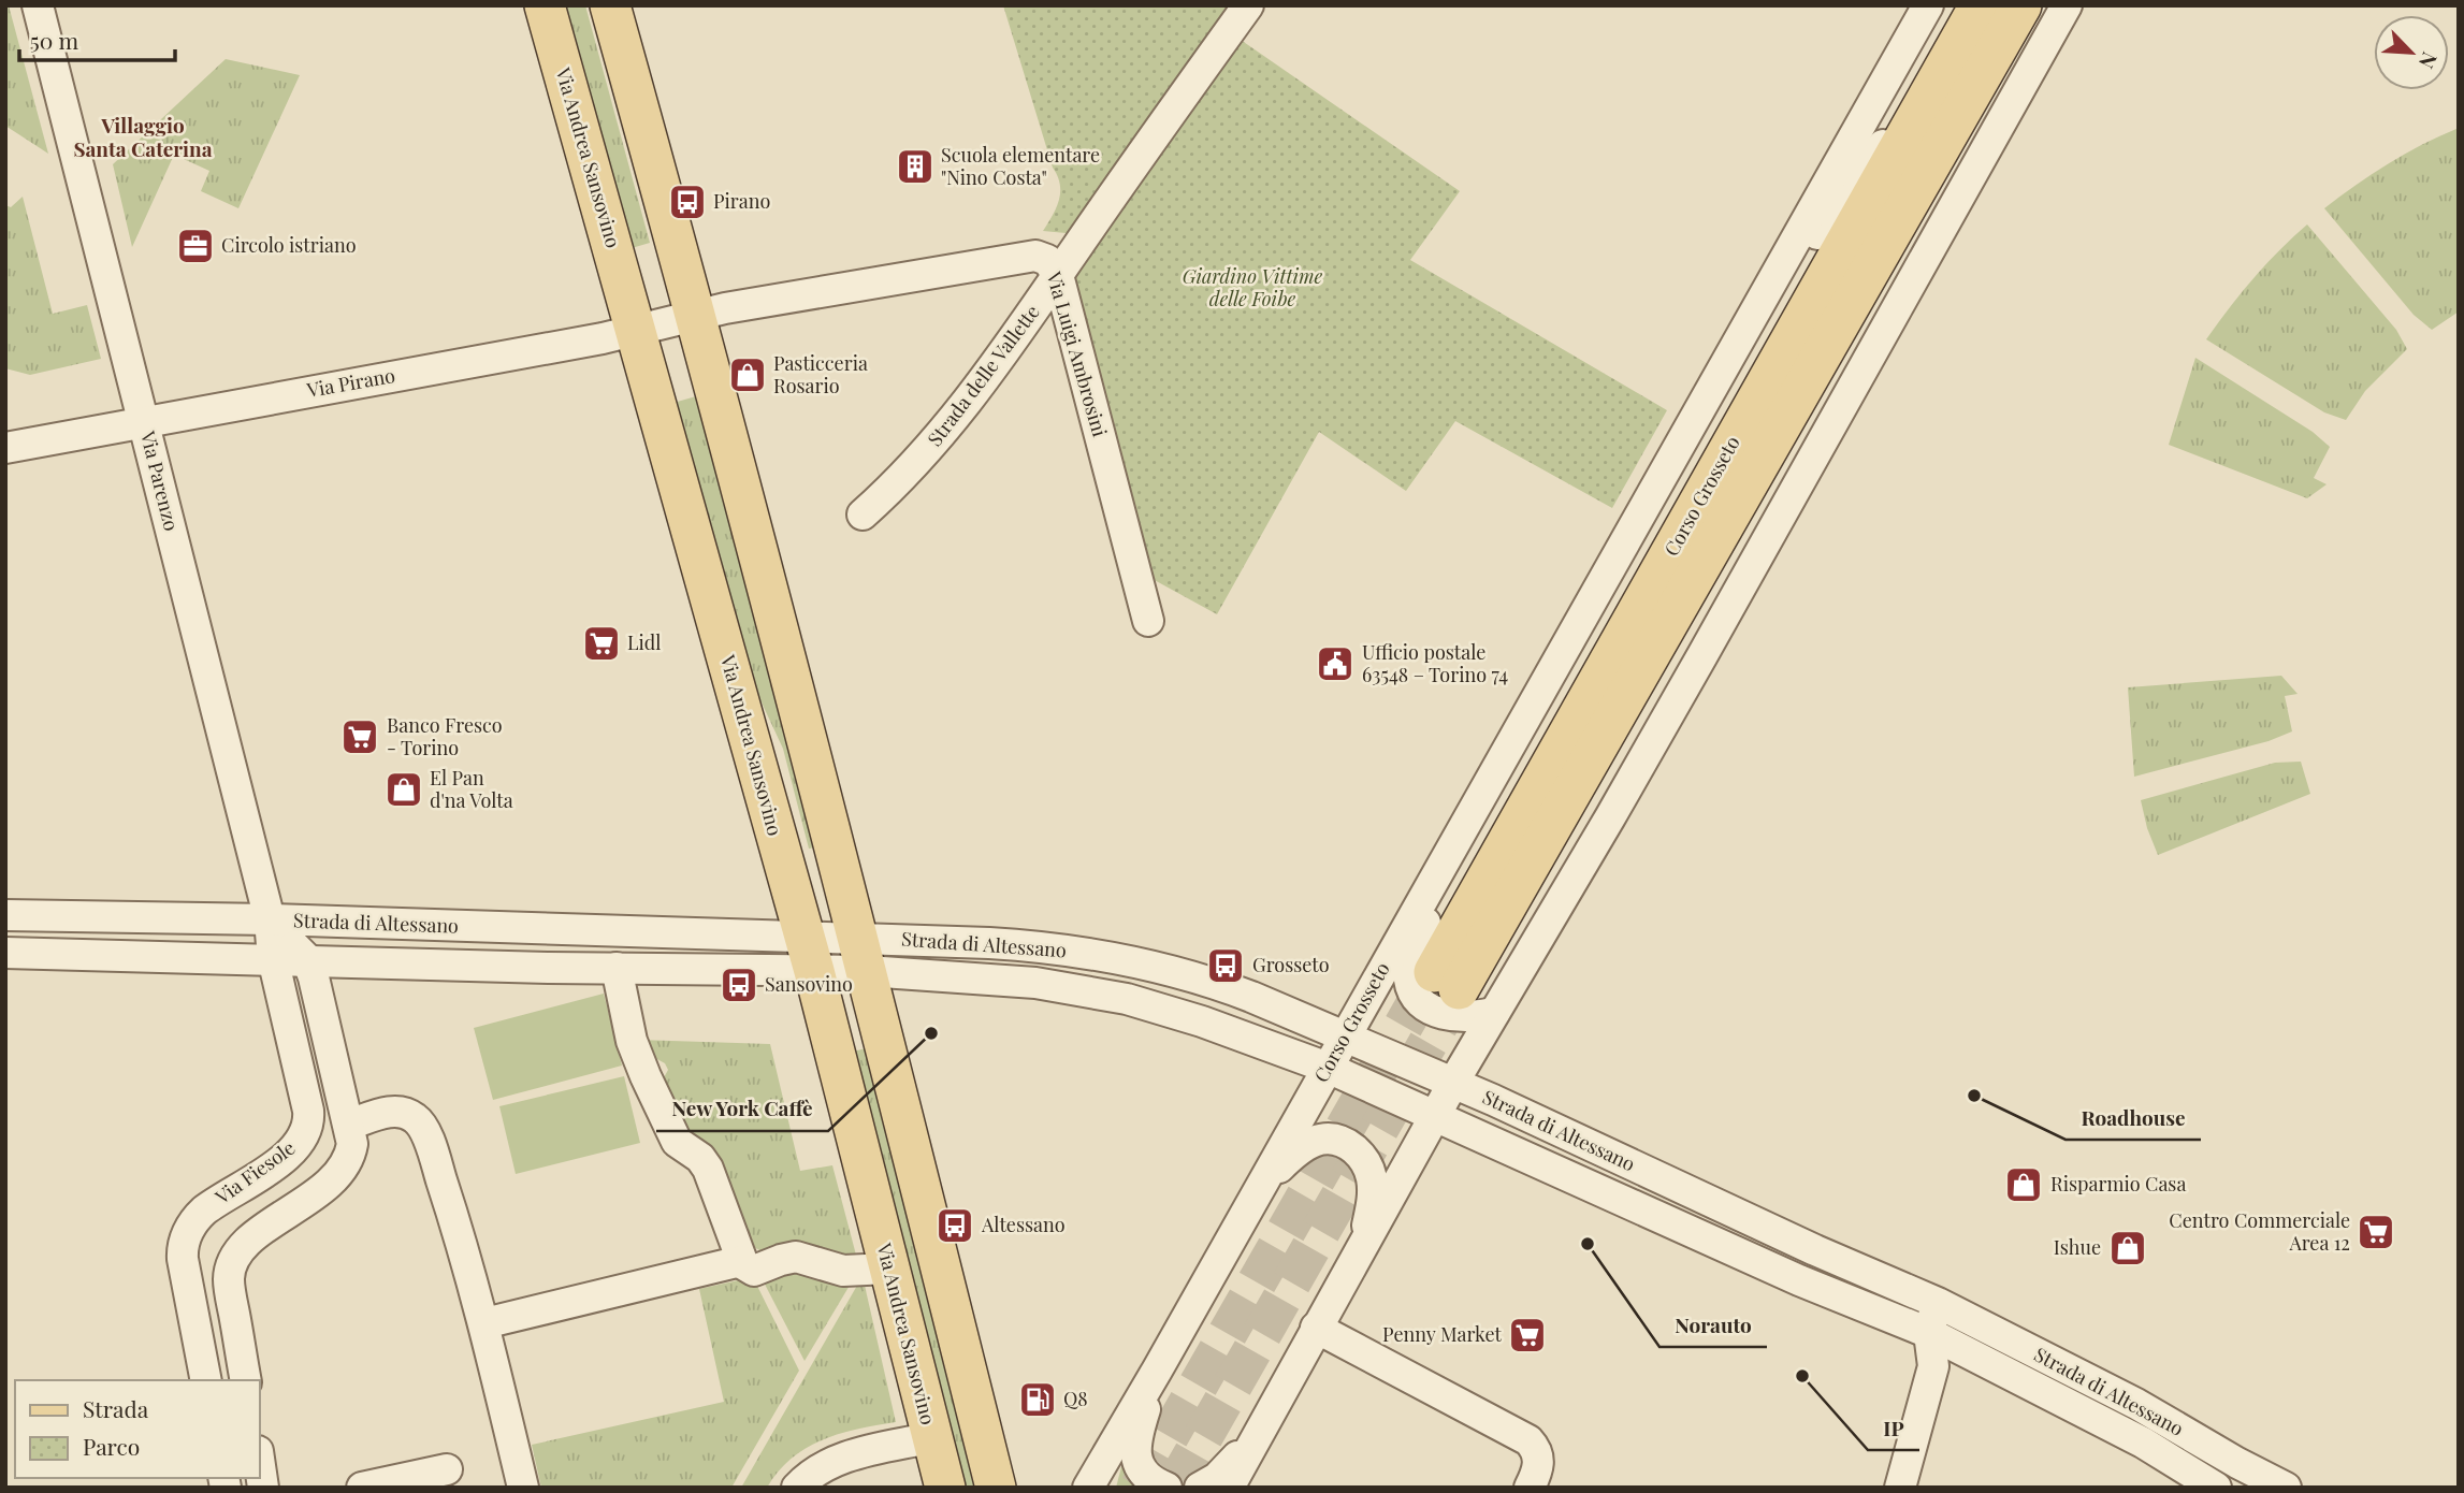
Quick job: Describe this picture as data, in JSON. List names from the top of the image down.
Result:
{
  "streets": {
    "main road": ["Via Andrea Sansovino", "Corso Grosseto"],
    "street": [
      "Via Luigi Ambrosini",
      "Strada delle Vallette",
      "Via Pirano",
      "Via Parenzo",
      "Strada di Altessano",
      "Via Fiesole"
    ]
  },
  "crossings": [
    ["Via Andrea Sansovino", "Via Pirano"],
    ["Via Andrea Sansovino", "Strada di Altessano"],
    ["Via Luigi Ambrosini", "Strada delle Vallette"],
    ["Via Luigi Ambrosini", "Via Pirano"],
    ["Via Pirano", "Via Parenzo"],
    ["Via Parenzo", "Strada di Altessano"],
    ["Via Parenzo", "Via Fiesole"],
    ["Corso Grosseto", "Strada di Altessano"],
    ["Strada di Altessano", "Via Fiesole"]
  ],
  "districts": ["Villaggio Santa Caterina"],
  "parks": ["Giardino Vittime delle Foibe"],
  "places": {
    "building": ["Scuola elementare \"Nino Costa\""],
    "bus stop": [
      "Pirano",
      "Grosseto",
      "Sansovino",
      "Altessano"
    ],
    "office": ["Circolo istriano"],
    "shop": [
      "Pasticceria Rosario",
      "El Pan d'na Volta",
      "Risparmio Casa",
      "Ishue"
    ],
    "supermarket": [
      "Lidl",
      "Banco Fresco - Torino",
      "Centro Commerciale Area 12",
      "Penny Market"
    ],
    "public building": ["Ufficio postale 63548 – Torino 74"],
    "other": [
      "New York Caffè",
      "Roadhouse",
      "Norauto",
      "IP"
    ],
    "fuel station": ["Q8"]
  },
  "legend": ["Strada", "Parco"],
  "scale_bar": "50 m",
  "north": "bottom right"
}
